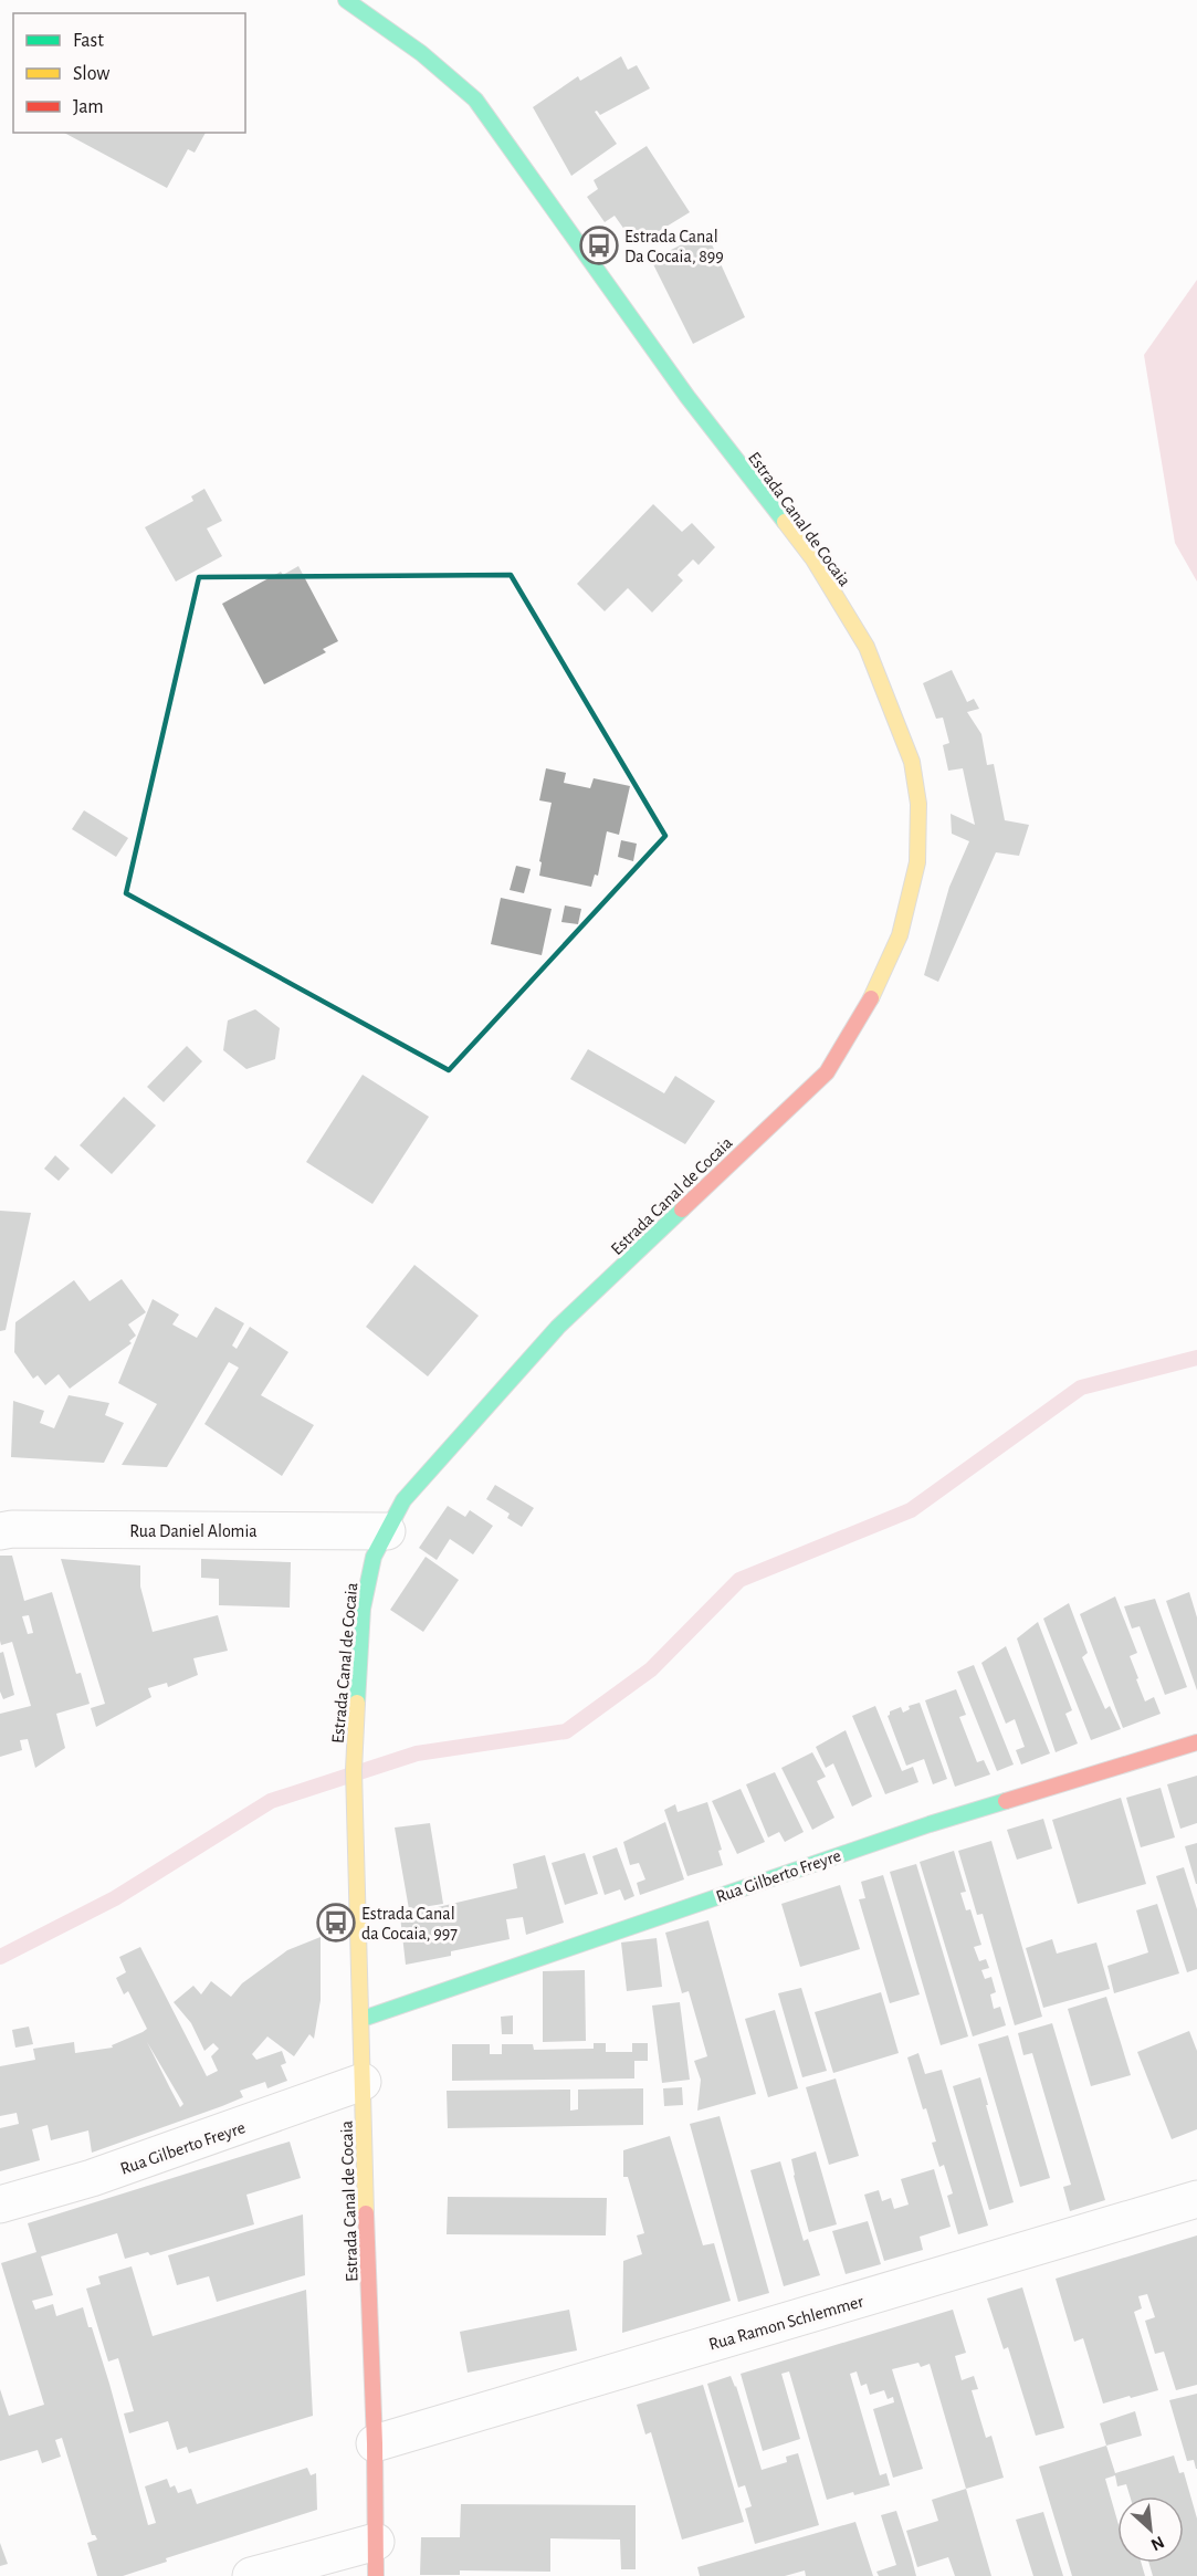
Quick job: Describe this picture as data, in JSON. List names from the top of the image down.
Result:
{
  "streets": {
    "main road": ["Estrada Canal de Cocaia", "Rua Gilberto Freyre"],
    "street": ["Rua Daniel Alomia", "Rua Ramon Schlemmer"]
  },
  "crossings": [
    ["Estrada Canal de Cocaia", "Rua Daniel Alomia"],
    ["Estrada Canal de Cocaia", "Rua Gilberto Freyre"],
    ["Estrada Canal de Cocaia", "Rua Ramon Schlemmer"]
  ],
  "places": {
    "bus stop": ["Estrada Canal Da Cocaia, 899", "Estrada Canal da Cocaia, 997"]
  },
  "legend": ["Fast", "Slow", "Jam"],
  "north": "bottom right"
}
